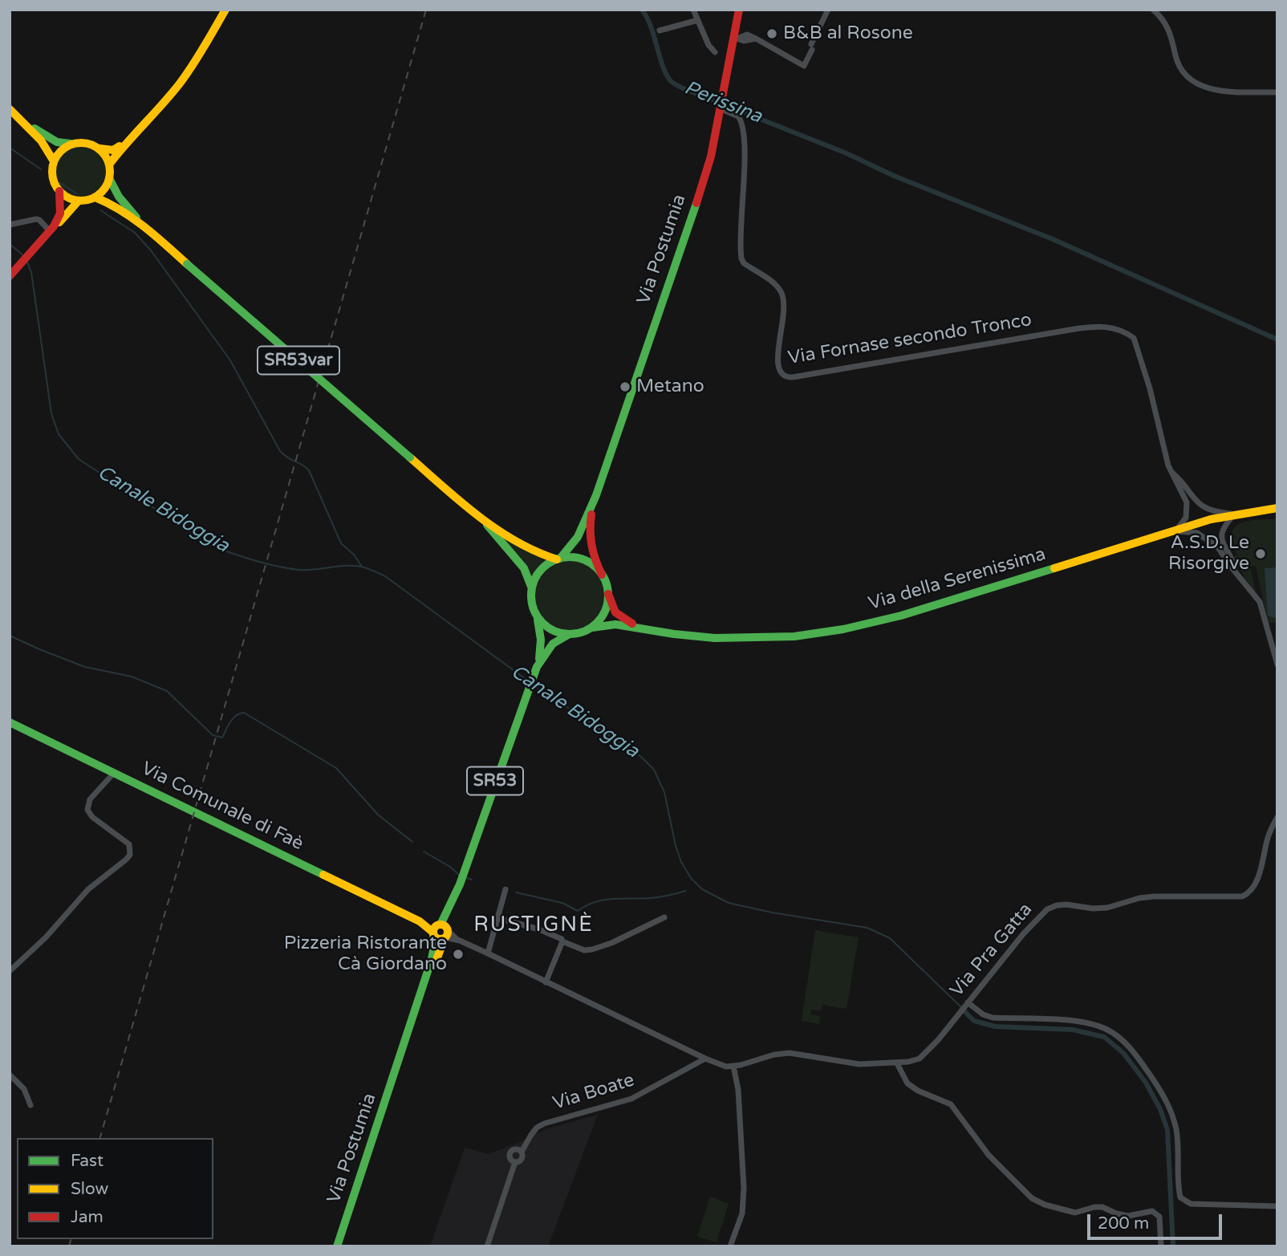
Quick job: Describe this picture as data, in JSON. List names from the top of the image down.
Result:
{
  "streets": {
    "main road": [
      "Via Postumia",
      "SR53var",
      "Via della Serenissima",
      "SR53",
      "Via Comunale di Faè"
    ],
    "street": ["Via Fornase secondo Tronco", "Via Pra Gatta", "Via Boate"]
  },
  "crossings": [
    ["Via Postumia", "Via Fornase secondo Tronco"],
    ["Via Postumia", "SR53var"],
    ["Via Postumia", "SR53"],
    ["Via Postumia", "Via Comunale di Faè"],
    ["Via Postumia", "Via Pra Gatta"],
    ["Via Fornase secondo Tronco", "Via della Serenissima"],
    ["SR53var", "SR53"],
    ["Via Comunale di Faè", "Via Pra Gatta"],
    ["Via Pra Gatta", "Via Boate"]
  ],
  "districts": ["RUSTIGNÈ"],
  "water": ["Perissina", "Canale Bidoggia"],
  "places": [
    "B&B al Rosone",
    "Metano",
    "A.S.D. Le Risorgive",
    "Pizzeria Ristorante Cà Giordano"
  ],
  "legend": ["Fast", "Slow", "Jam"],
  "scale_bar": "200 m"
}
